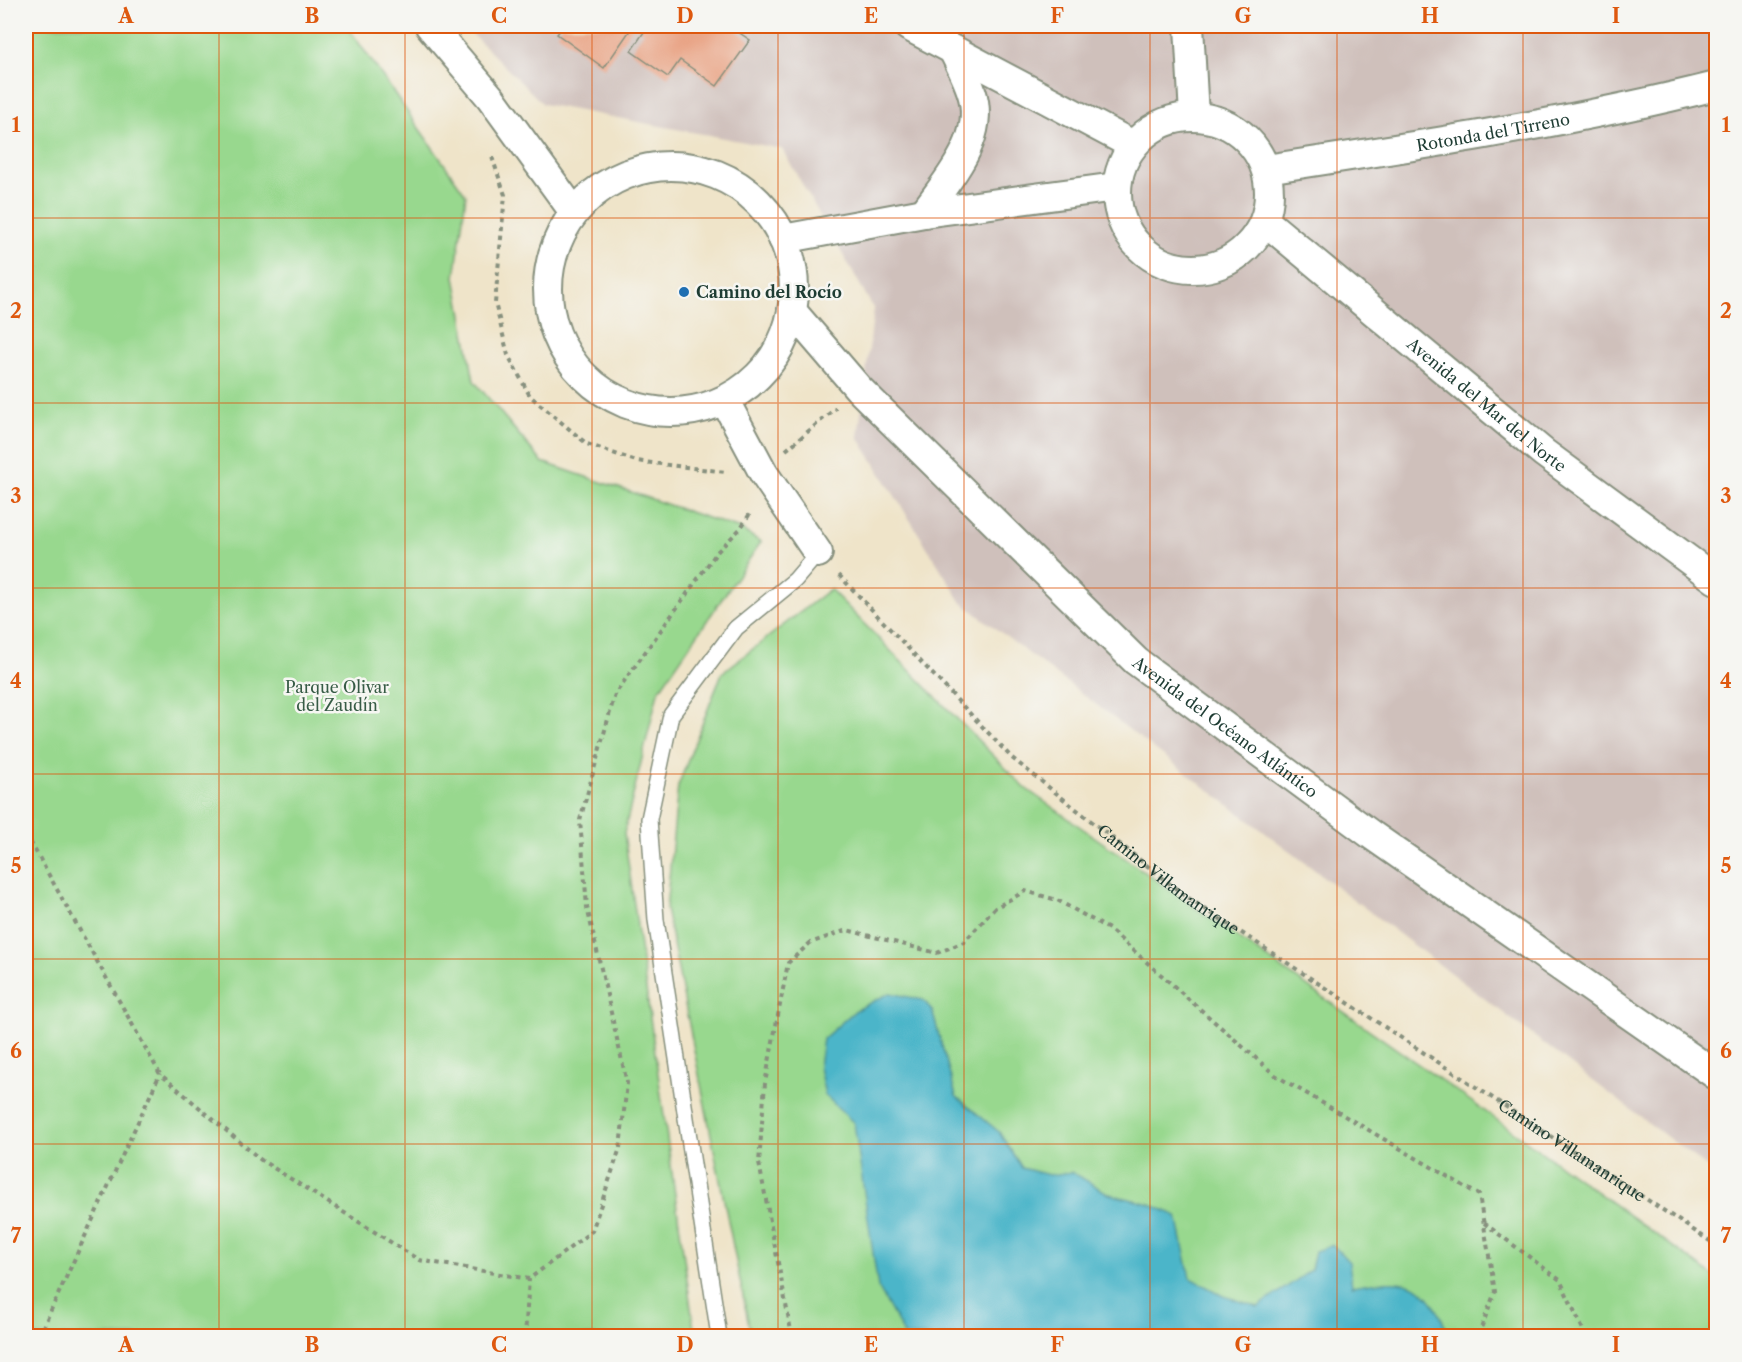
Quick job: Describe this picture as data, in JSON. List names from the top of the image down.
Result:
{
  "streets": {
    "street": ["Rotonda del Tirreno", "Avenida del Mar del Norte", "Avenida del Océano Atlántico"],
    "path": ["Camino Villamanrique"]
  },
  "crossings": [
    ["Rotonda del Tirreno", "Avenida del Mar del Norte"]
  ],
  "parks": ["Parque Olivar del Zaudín"],
  "places": ["Camino del Rocío"],
  "grid": {
    "columns": [
      "A",
      "B",
      "C",
      "D",
      "E",
      "F",
      "G",
      "H",
      "I"
    ],
    "rows": [
      "1",
      "2",
      "3",
      "4",
      "5",
      "6",
      "7"
    ]
  }
}
